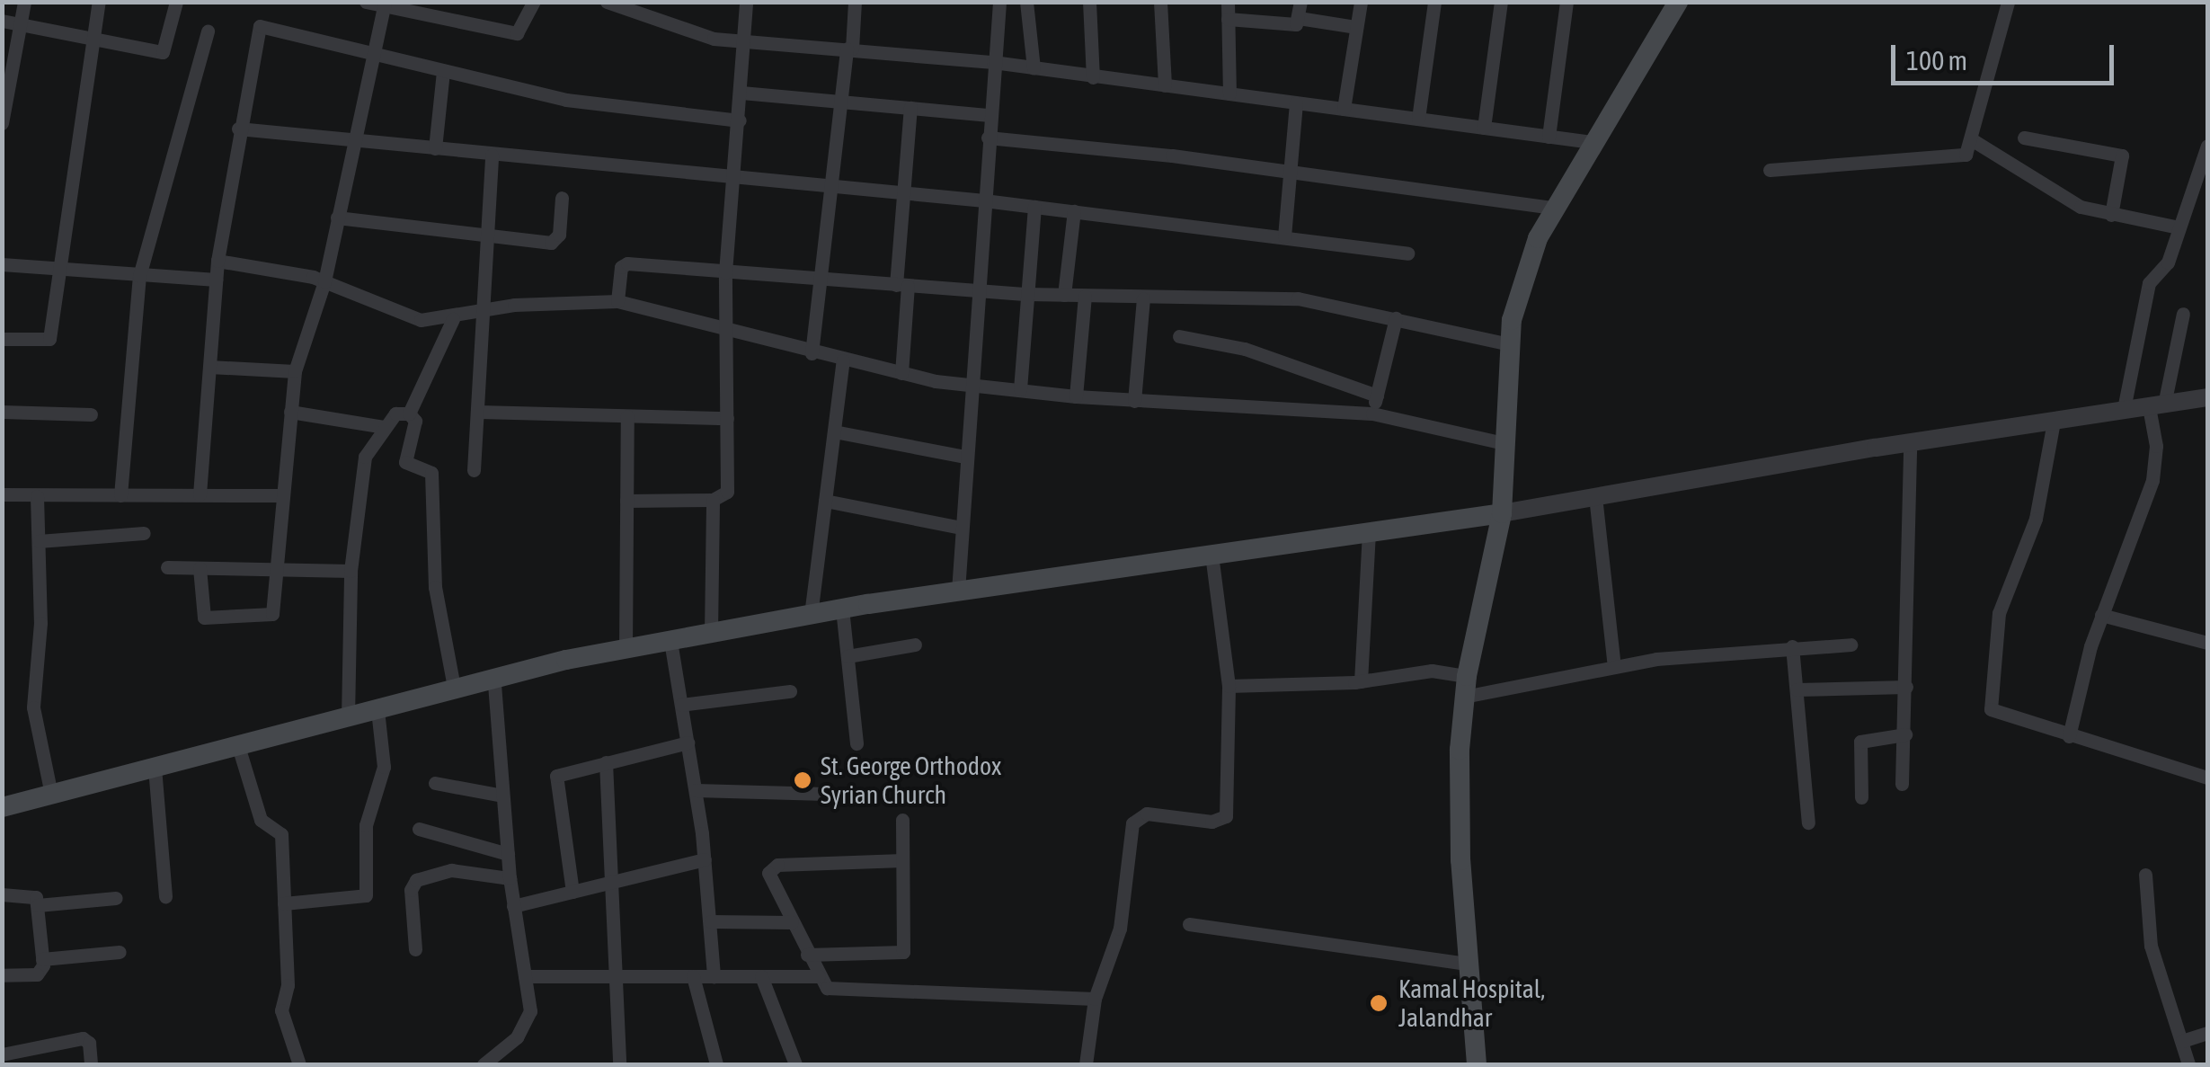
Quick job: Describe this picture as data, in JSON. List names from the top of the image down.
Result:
{
  "places": ["St. George Orthodox Syrian Church", "Kamal Hospital, Jalandhar"],
  "scale_bar": "100 m"
}
